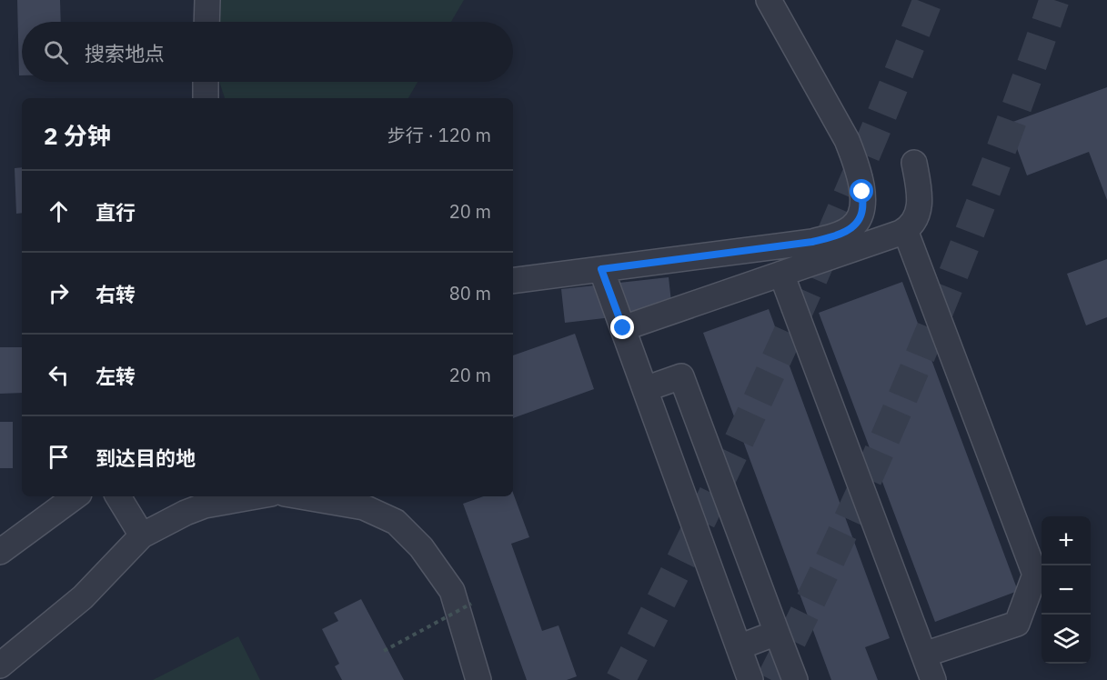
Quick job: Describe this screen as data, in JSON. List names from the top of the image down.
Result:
{
  "page": {
    "search": "搜索地点",
    "heading": ["2 分钟", "步行 · 120 m"],
    "list": [
      ["直行", "20 m"],
      ["右转", "80 m"],
      ["左转", "20 m"],
      "到达目的地"
    ],
    "map_buttons": ["+", "−"]
  }
}
